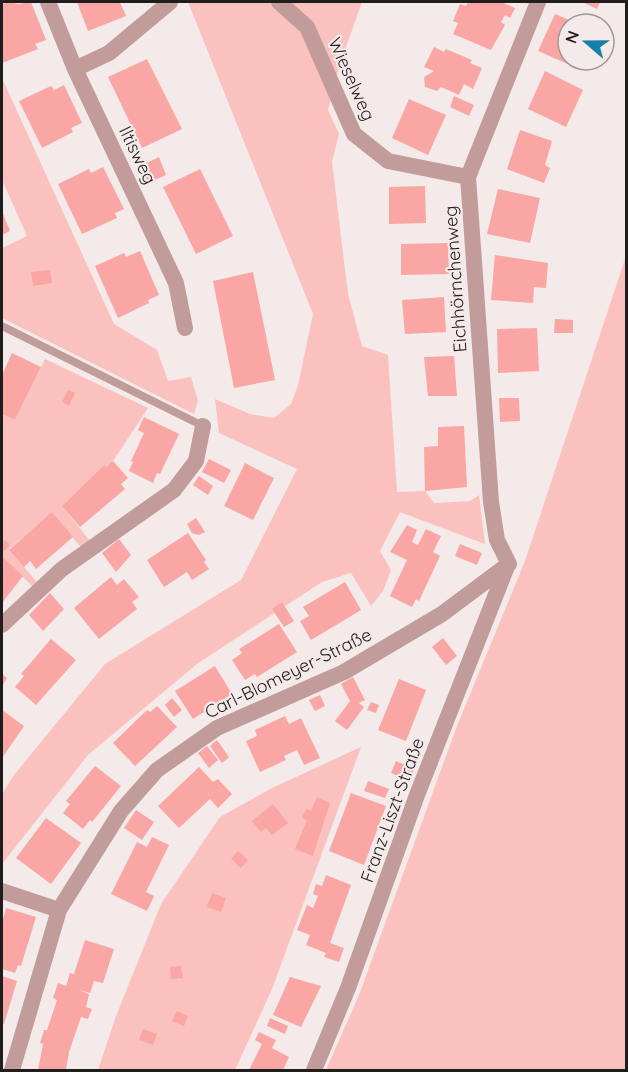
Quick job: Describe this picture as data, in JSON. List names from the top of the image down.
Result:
{
  "streets": {
    "street": [
      "Wieselweg",
      "Iltisweg",
      "Eichhörnchenweg",
      "Carl-Blomeyer-Straße",
      "Franz-Liszt-Straße"
    ]
  },
  "crossings": [
    ["Wieselweg", "Eichhörnchenweg"],
    ["Eichhörnchenweg", "Carl-Blomeyer-Straße"],
    ["Eichhörnchenweg", "Franz-Liszt-Straße"],
    ["Carl-Blomeyer-Straße", "Franz-Liszt-Straße"]
  ],
  "north": "left"
}
